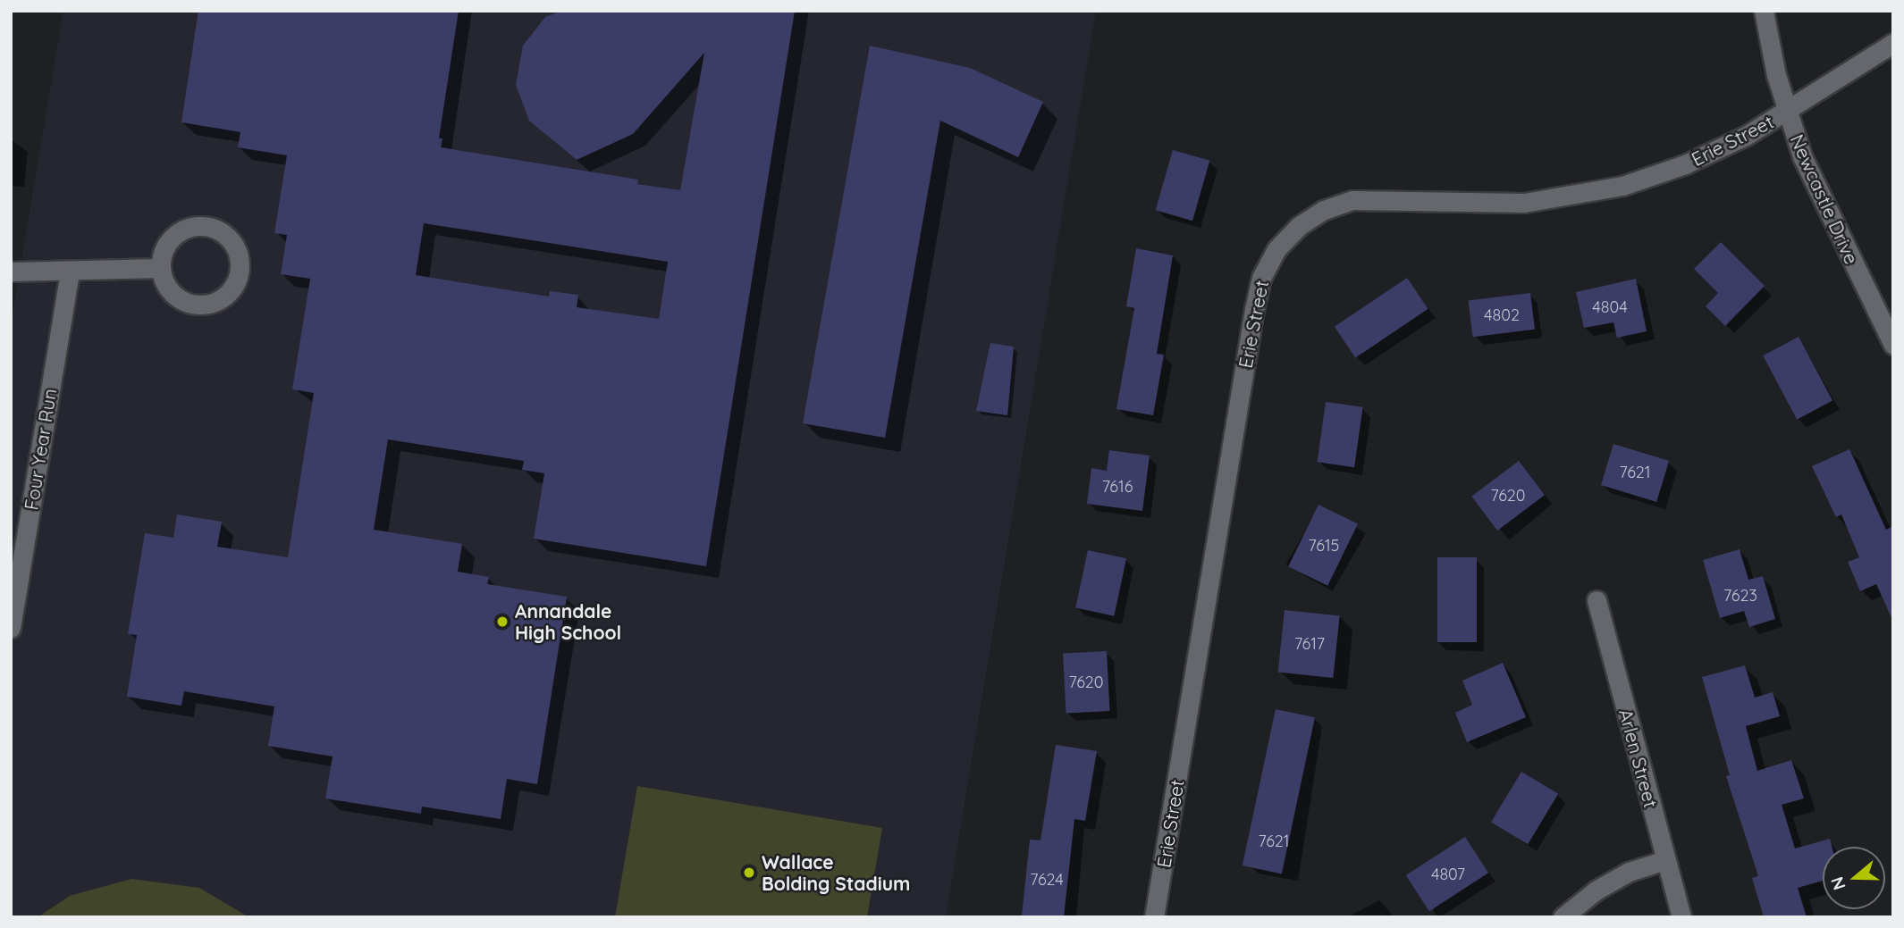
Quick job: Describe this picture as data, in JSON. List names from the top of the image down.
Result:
{
  "streets": {
    "street": [
      "Erie Street",
      "Newcastle Drive",
      "Four Year Run",
      "Arlen Street"
    ]
  },
  "crossings": [
    ["Erie Street", "Newcastle Drive"]
  ],
  "places": ["Annandale High School", "Wallace Bolding Stadium"],
  "house_numbers": [
    "4804",
    "4802",
    "7621",
    "7616",
    "7620",
    "7615",
    "7623",
    "7617",
    "7620",
    "7621",
    "4807",
    "7624"
  ],
  "north": "left"
}
